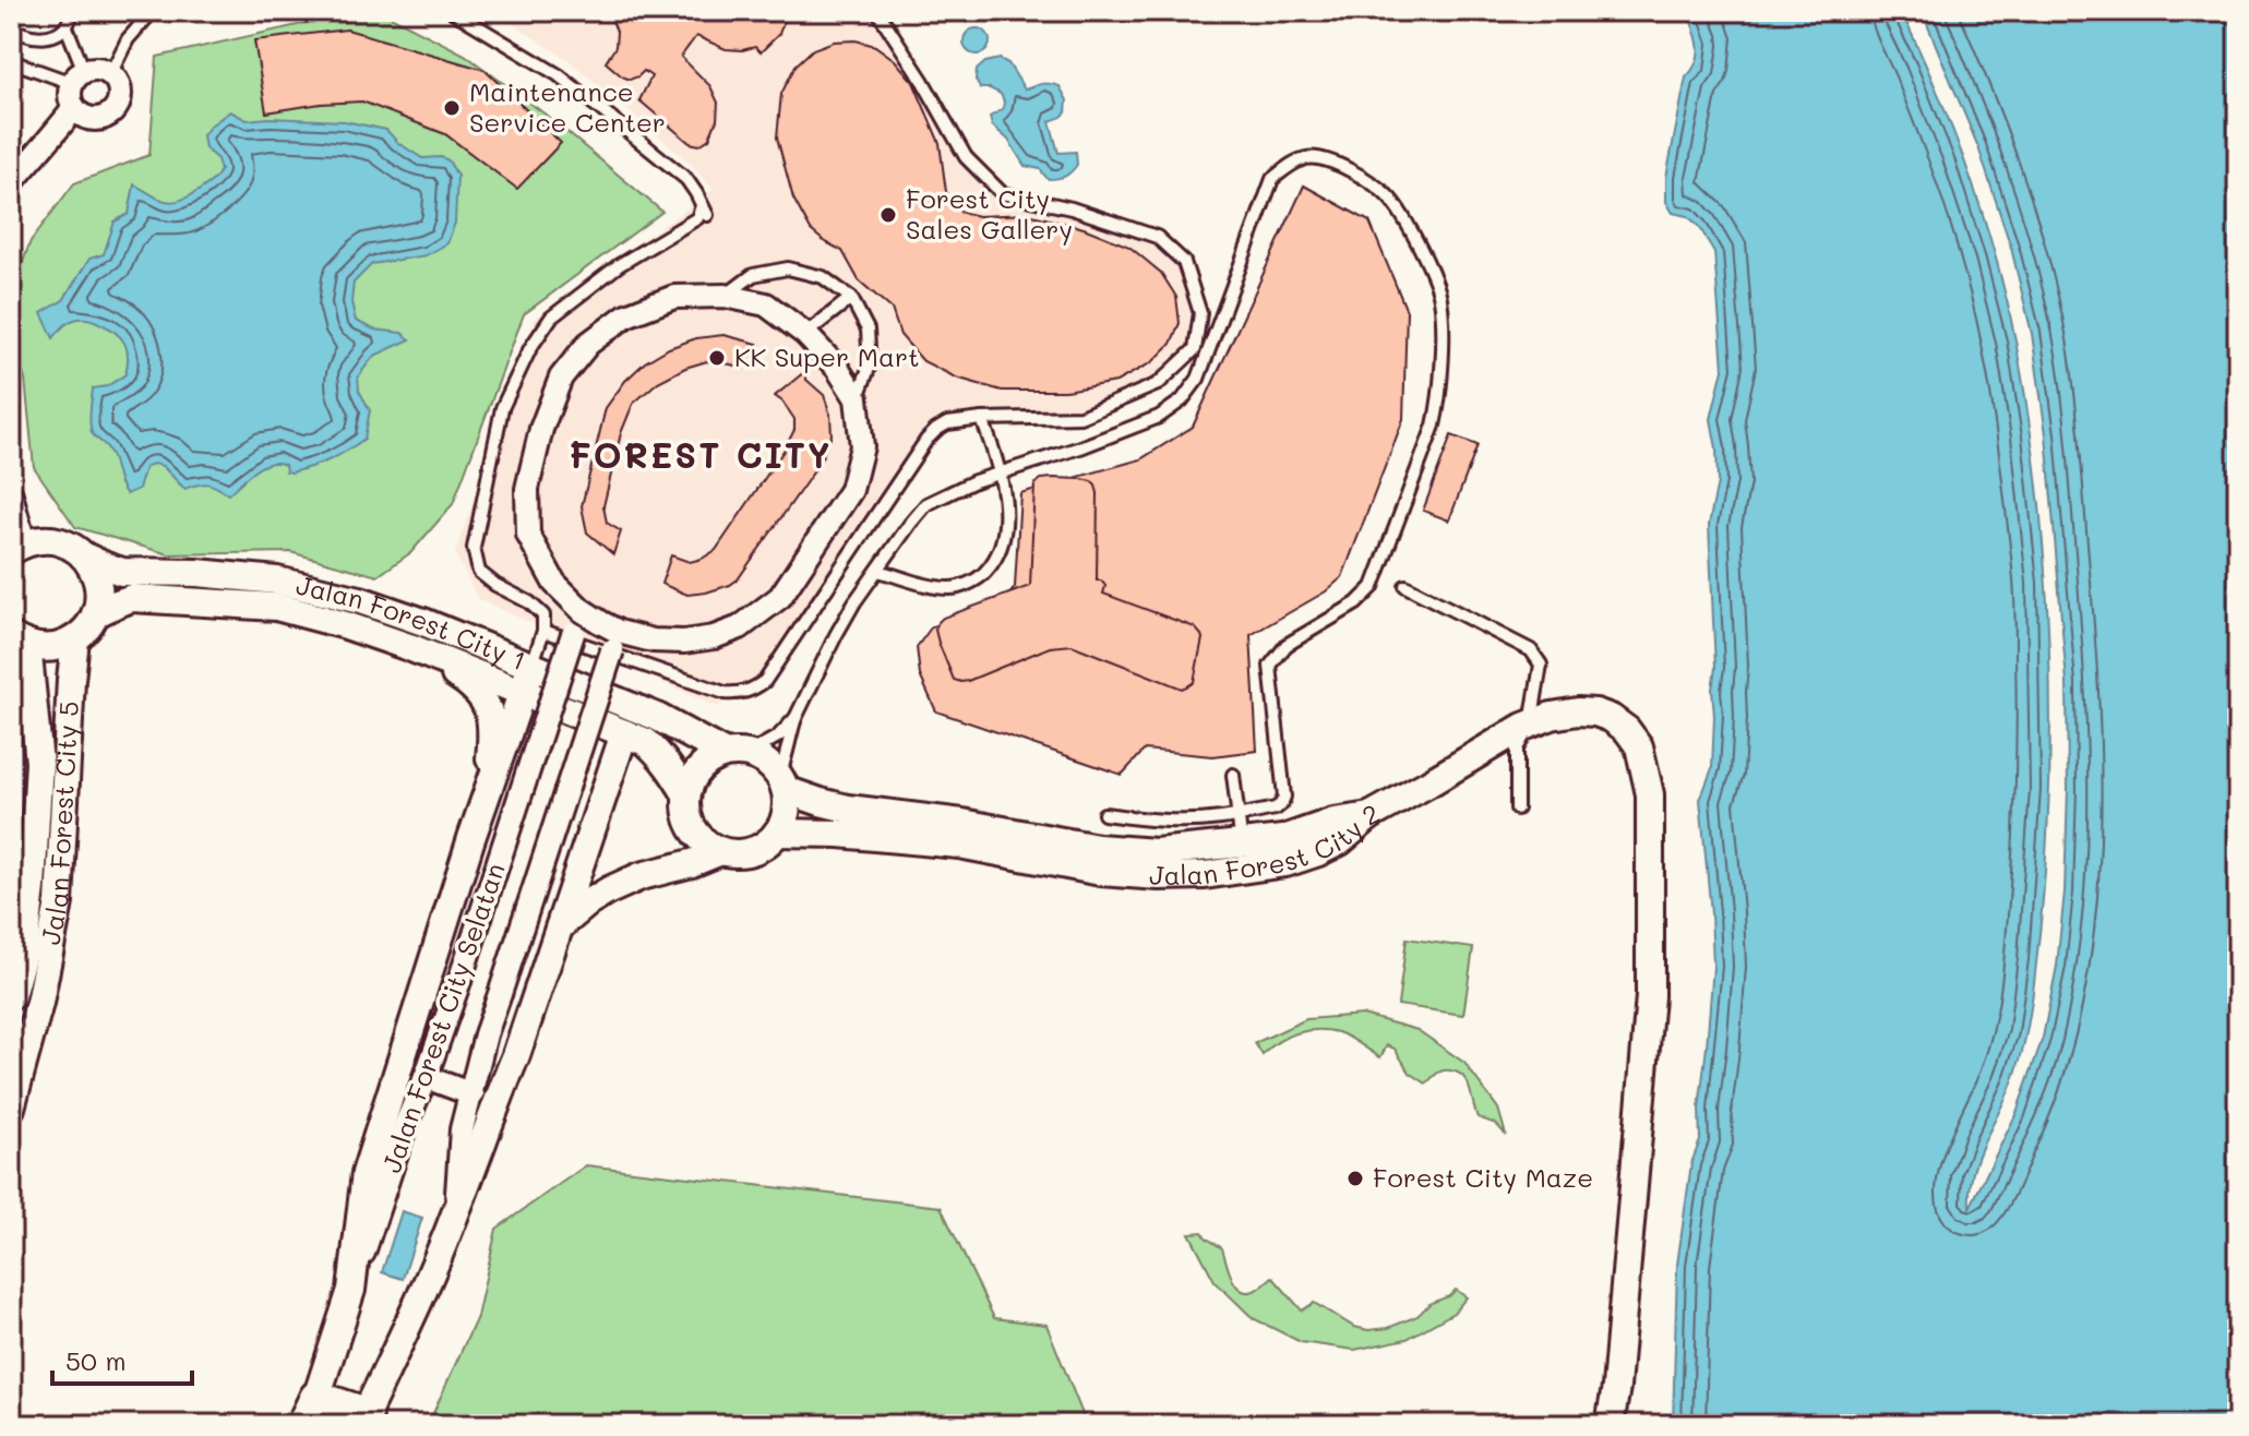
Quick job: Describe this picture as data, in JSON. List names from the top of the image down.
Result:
{
  "streets": {
    "street": [
      "Jalan Forest City 1",
      "Jalan Forest City 5",
      "Jalan Forest City 2",
      "Jalan Forest City Selatan"
    ]
  },
  "crossings": [
    ["Jalan Forest City 1", "Jalan Forest City 2"]
  ],
  "districts": ["FOREST CITY"],
  "places": [
    "Maintenance Service Center",
    "Forest City Sales Gallery",
    "KK Super Mart",
    "Forest City Maze"
  ],
  "scale_bar": "50 m"
}
